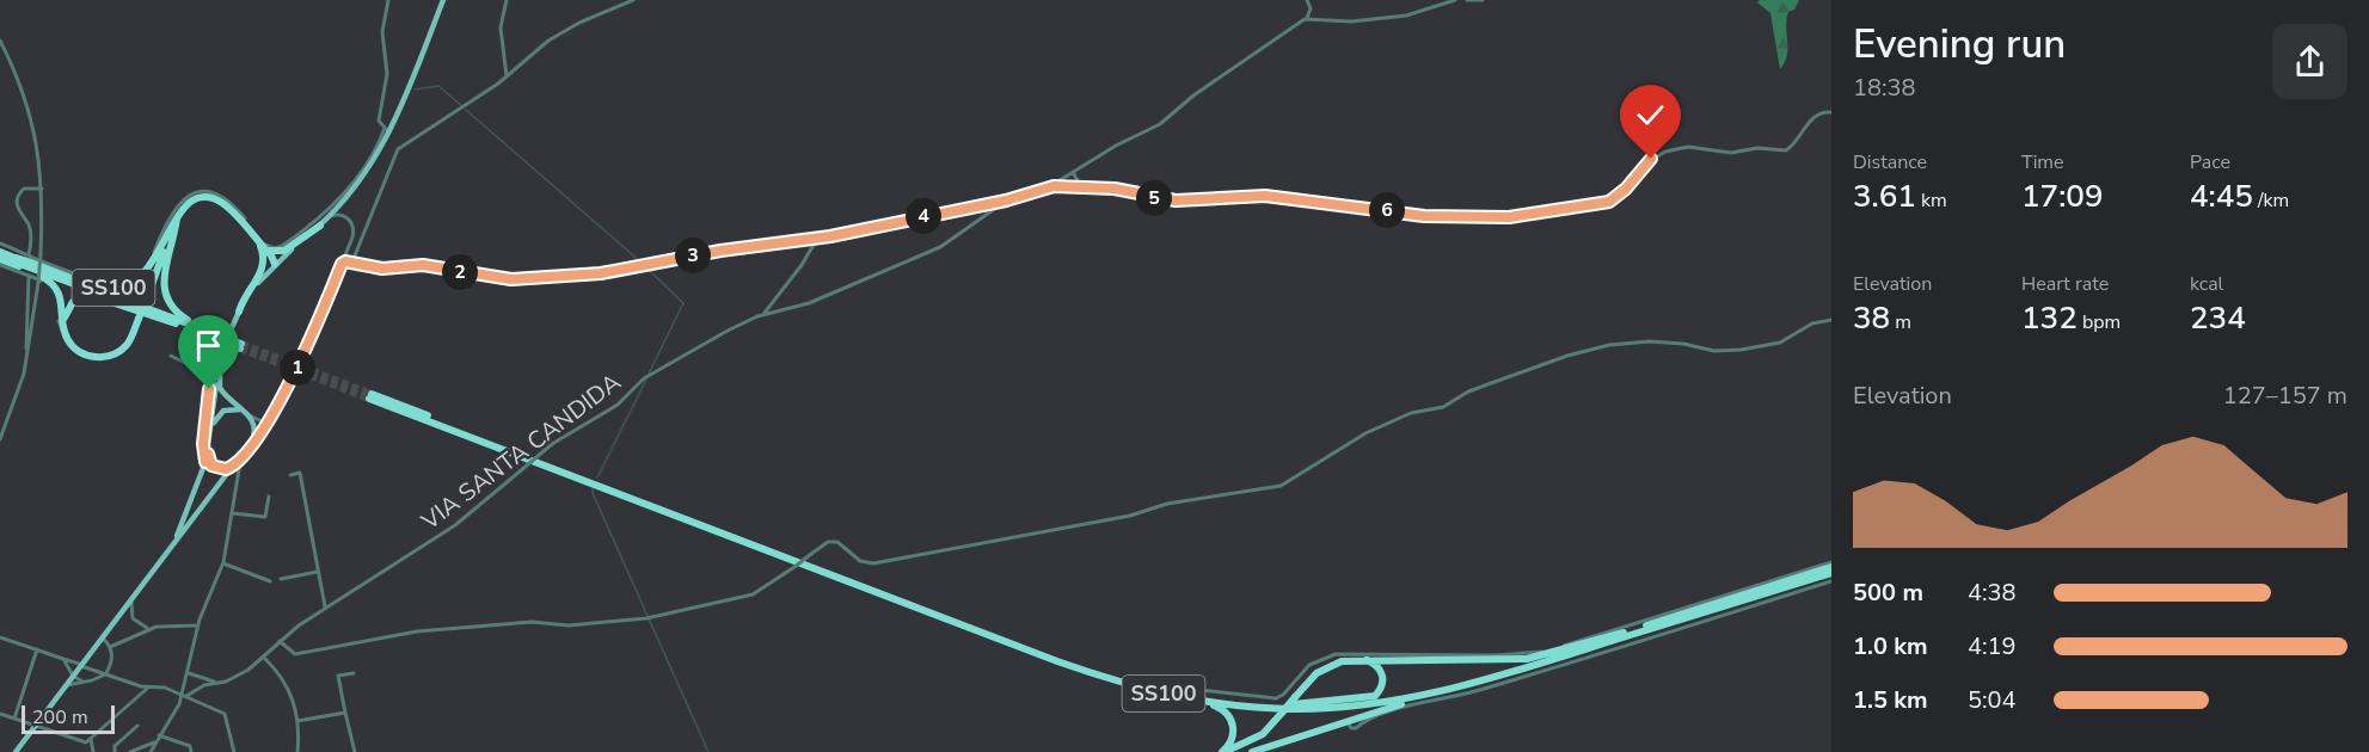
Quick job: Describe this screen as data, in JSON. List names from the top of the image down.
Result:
{
  "streets": {
    "highway": ["SS100"],
    "street": ["VIA SANTA CANDIDA"]
  },
  "scale_bar": "200 m",
  "page": {
    "heading": ["Evening run", "18:38"],
    "stats": [
      ["Distance", "3.61 km"],
      ["Time", "17:09"],
      ["Pace", "4:45 /km"],
      ["Elevation", "38 m"],
      ["Heart rate", "132 bpm"],
      ["kcal", "234"]
    ],
    "pins": [
      "5",
      "6",
      "4",
      "3",
      "2",
      "1"
    ],
    "chart": ["Elevation", "127–157 m"],
    "list": [
      {
        "name": "500 m",
        "note": "4:38"
      },
      {
        "name": "1.0 km",
        "note": "4:19"
      },
      {
        "name": "1.5 km",
        "note": "5:04"
      }
    ],
    "scale": "200 m"
  }
}
